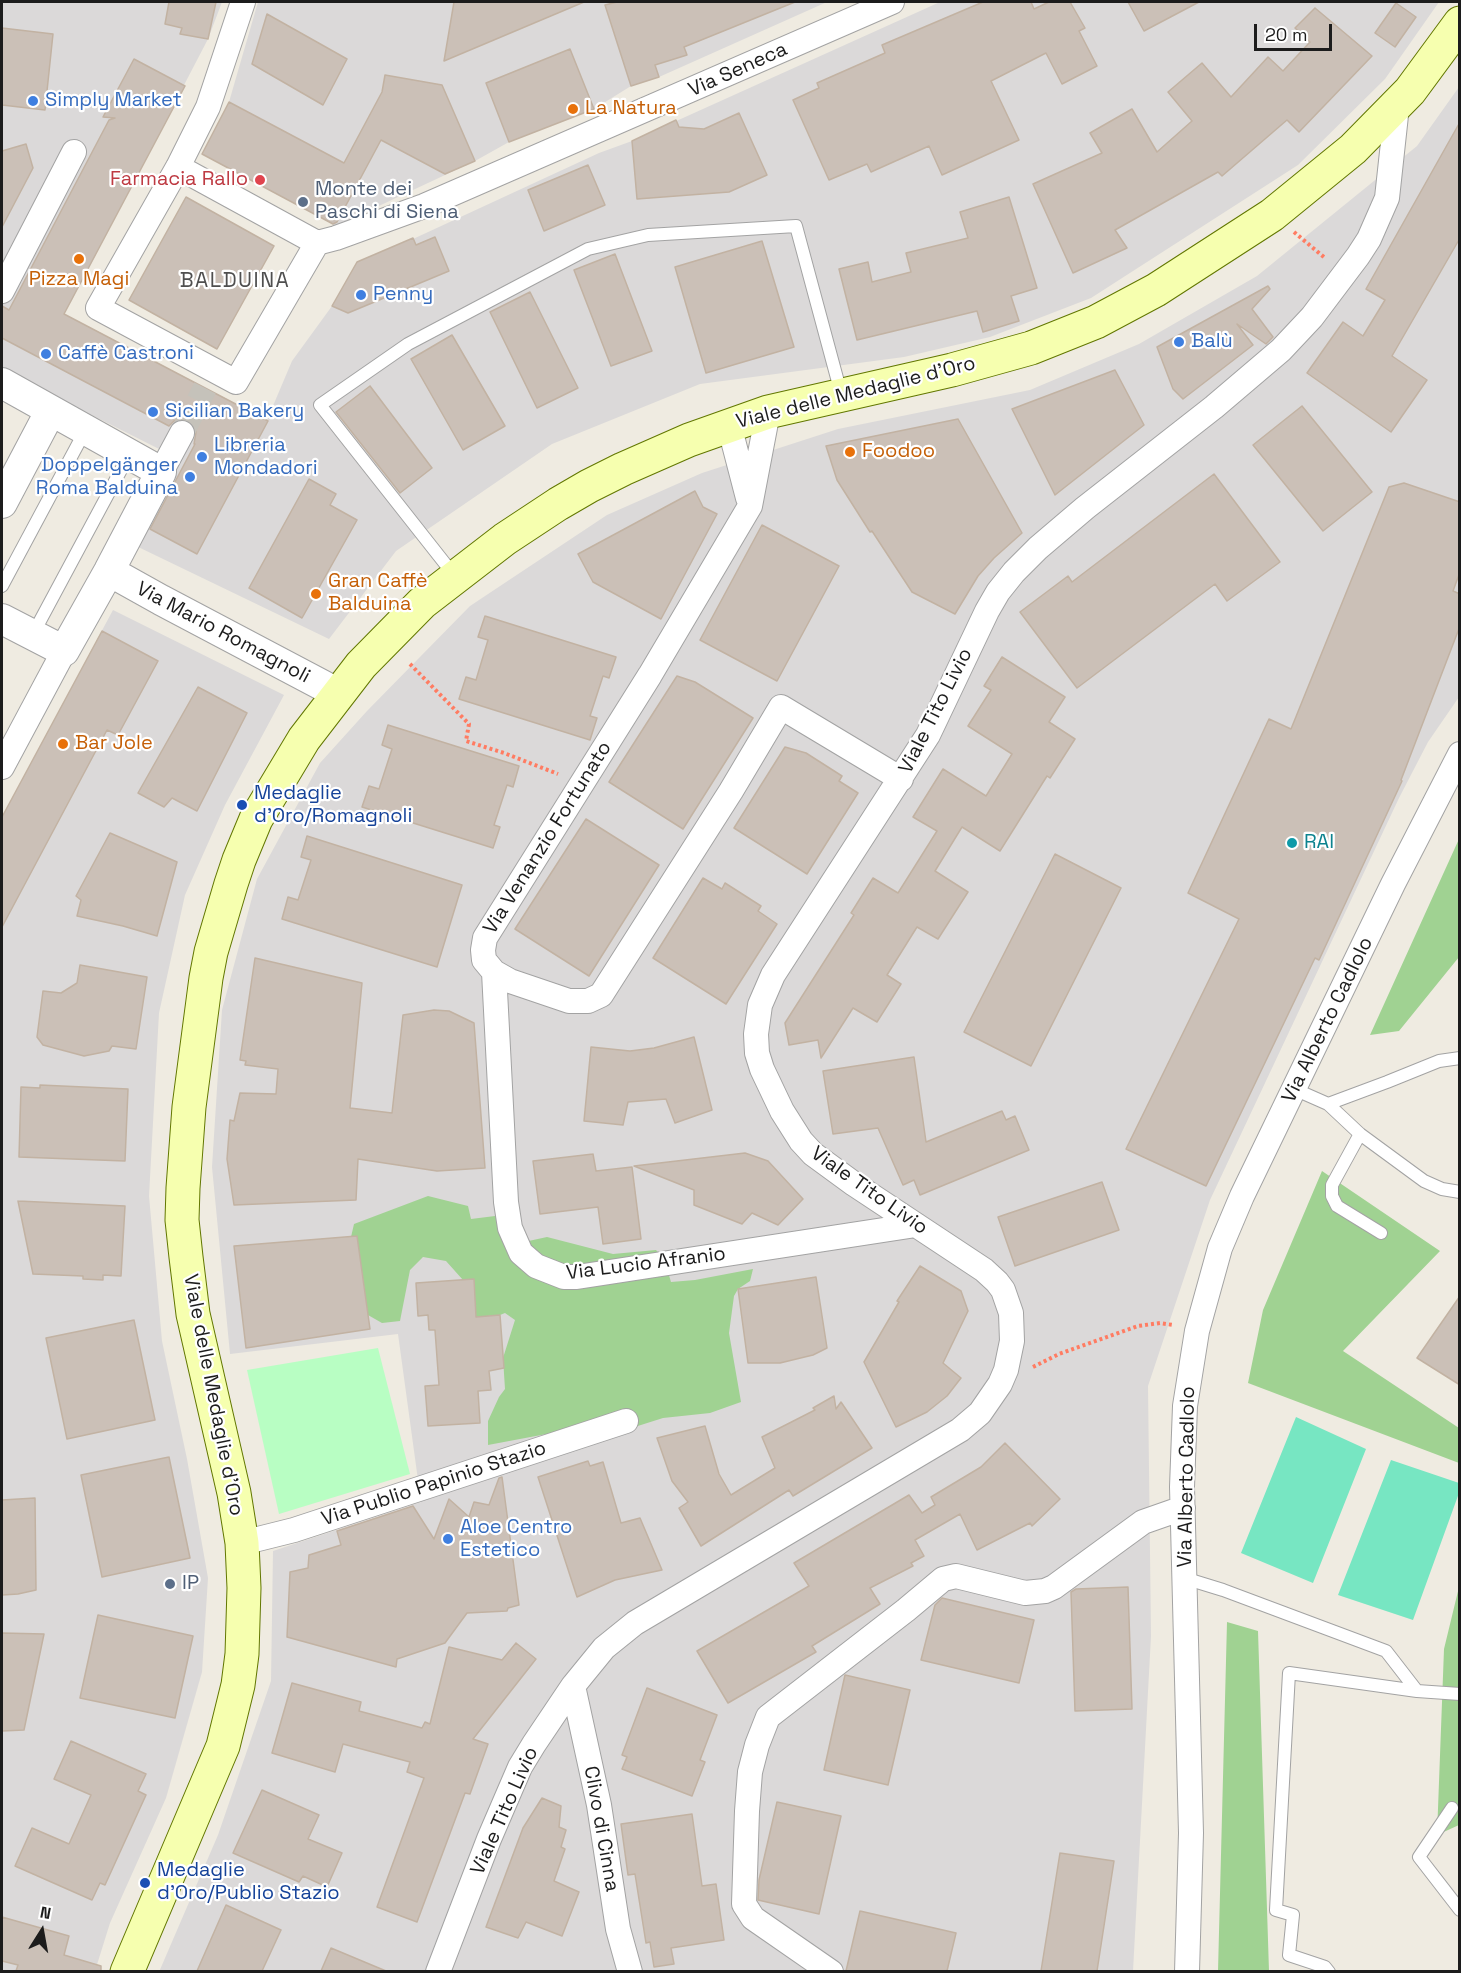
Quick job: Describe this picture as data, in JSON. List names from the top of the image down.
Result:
{
  "streets": {
    "main road": ["Viale delle Medaglie d'Oro"],
    "street": [
      "Via Seneca",
      "Via Mario Romagnoli",
      "Viale Tito Livio",
      "Via Venanzio Fortunato",
      "Via Alberto Cadlolo",
      "Via Lucio Afranio",
      "Via Publio Papinio Stazio",
      "Clivo di Cinna"
    ]
  },
  "crossings": [
    ["Viale delle Medaglie d'Oro", "Via Mario Romagnoli"],
    ["Viale delle Medaglie d'Oro", "Viale Tito Livio"],
    ["Viale delle Medaglie d'Oro", "Via Venanzio Fortunato"],
    ["Viale delle Medaglie d'Oro", "Via Publio Papinio Stazio"],
    ["Viale Tito Livio", "Via Lucio Afranio"],
    ["Viale Tito Livio", "Clivo di Cinna"],
    ["Via Venanzio Fortunato", "Via Lucio Afranio"]
  ],
  "districts": ["BALDUINA"],
  "places": [
    "Simply Market",
    "La Natura",
    "Farmacia Rallo",
    "Monte dei Paschi di Siena",
    "Pizza Magi",
    "Penny",
    "Balù",
    "Caffè Castroni",
    "Sicilian Bakery",
    "Foodoo",
    "Libreria Mondadori",
    "Doppelgänger Roma Balduina",
    "Gran Caffè Balduina",
    "Bar Jole",
    "Medaglie d'Oro/Romagnoli",
    "RAI",
    "Aloe Centro Estetico",
    "IP",
    "Medaglie d'Oro/Publio Stazio"
  ],
  "scale_bar": "20 m",
  "north": "top"
}
